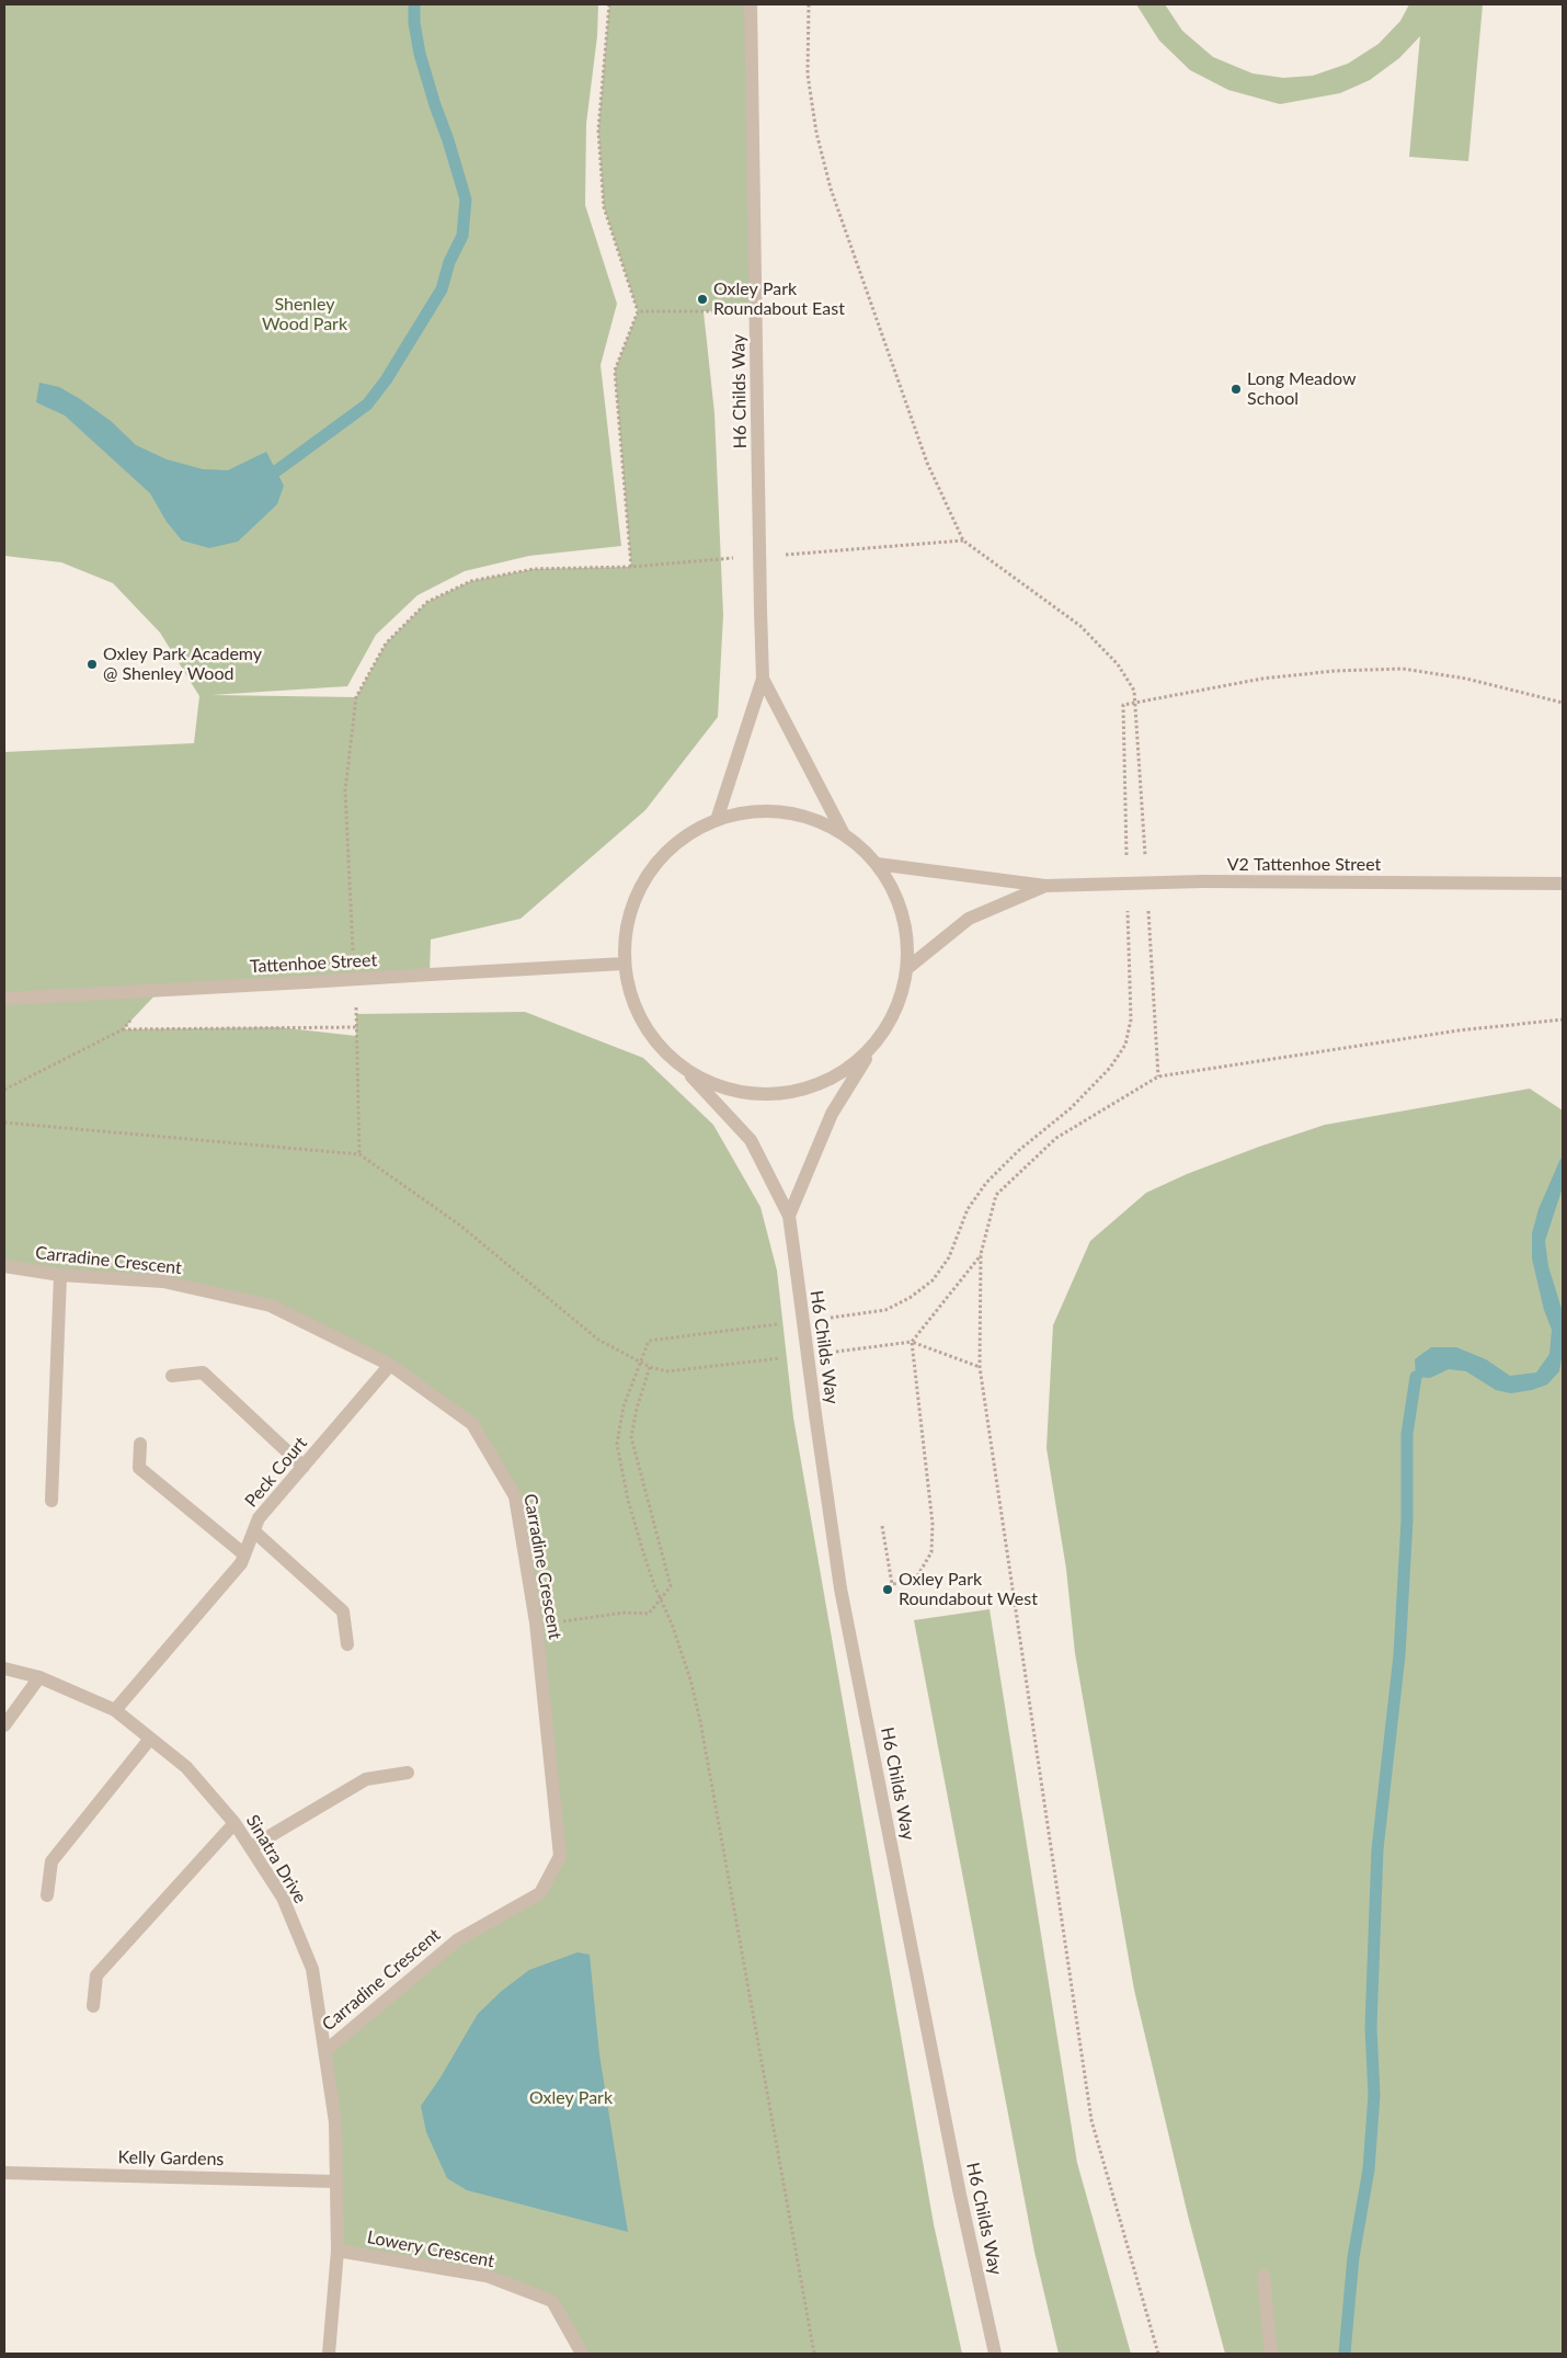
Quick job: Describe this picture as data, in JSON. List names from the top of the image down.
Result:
{
  "streets": {
    "street": [
      "H6 Childs Way",
      "V2 Tattenhoe Street",
      "Tattenhoe Street",
      "Carradine Crescent",
      "Peck Court",
      "Sinatra Drive",
      "Kelly Gardens",
      "Lowery Crescent"
    ]
  },
  "crossings": [
    ["Carradine Crescent", "Peck Court"],
    ["Carradine Crescent", "Sinatra Drive"],
    ["Peck Court", "Sinatra Drive"],
    ["Sinatra Drive", "Kelly Gardens"],
    ["Sinatra Drive", "Lowery Crescent"]
  ],
  "parks": ["Shenley Wood Park", "Oxley Park"],
  "places": [
    "Oxley Park Roundabout East",
    "Long Meadow School",
    "Oxley Park Academy @ Shenley Wood",
    "Oxley Park Roundabout West"
  ]
}
